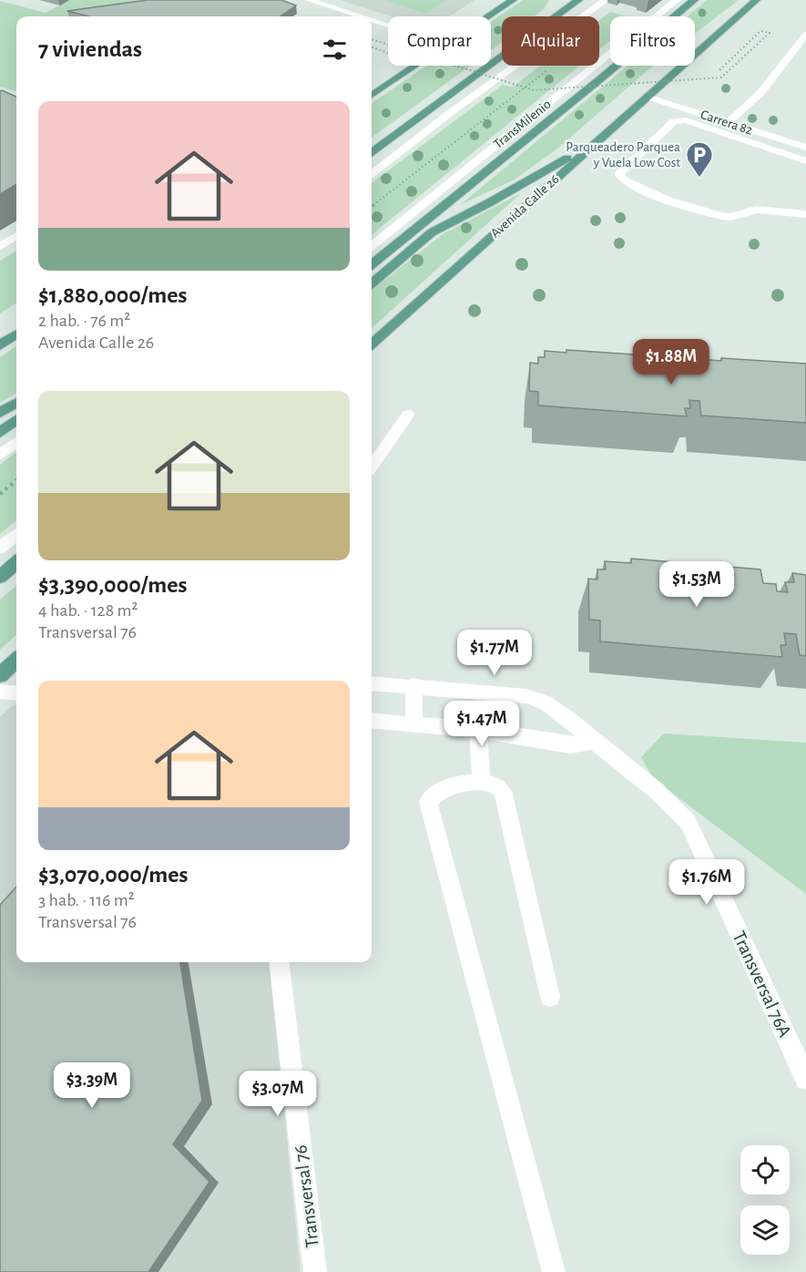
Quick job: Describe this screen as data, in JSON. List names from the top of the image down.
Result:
{
  "streets": {
    "main road": ["Avenida Calle 26"],
    "street": [
      "Carrera 82",
      "TransMilenio",
      "Transversal 76A",
      "Transversal 76"
    ]
  },
  "crossings": [
    ["Carrera 82", "Avenida Calle 26"]
  ],
  "places": {
    "parking": ["Parqueadero Parquea y Vuela Low Cost"]
  },
  "page": {
    "chip": ["Comprar", "Alquilar", "Filtros"],
    "heading": "7 viviendas",
    "list": [
      {
        "name": "$1,880,000/mes",
        "note": "2 hab. · 76 m² · Avenida Calle 26"
      },
      {
        "name": "$3,390,000/mes",
        "note": "4 hab. · 128 m² · Transversal 76"
      },
      {
        "name": "$3,070,000/mes",
        "note": "3 hab. · 116 m² · Transversal 76"
      }
    ],
    "price": [
      "$1.88M",
      "$1.53M",
      "$1.77M",
      "$1.47M",
      "$1.76M",
      "$3.39M",
      "$3.07M"
    ]
  }
}
